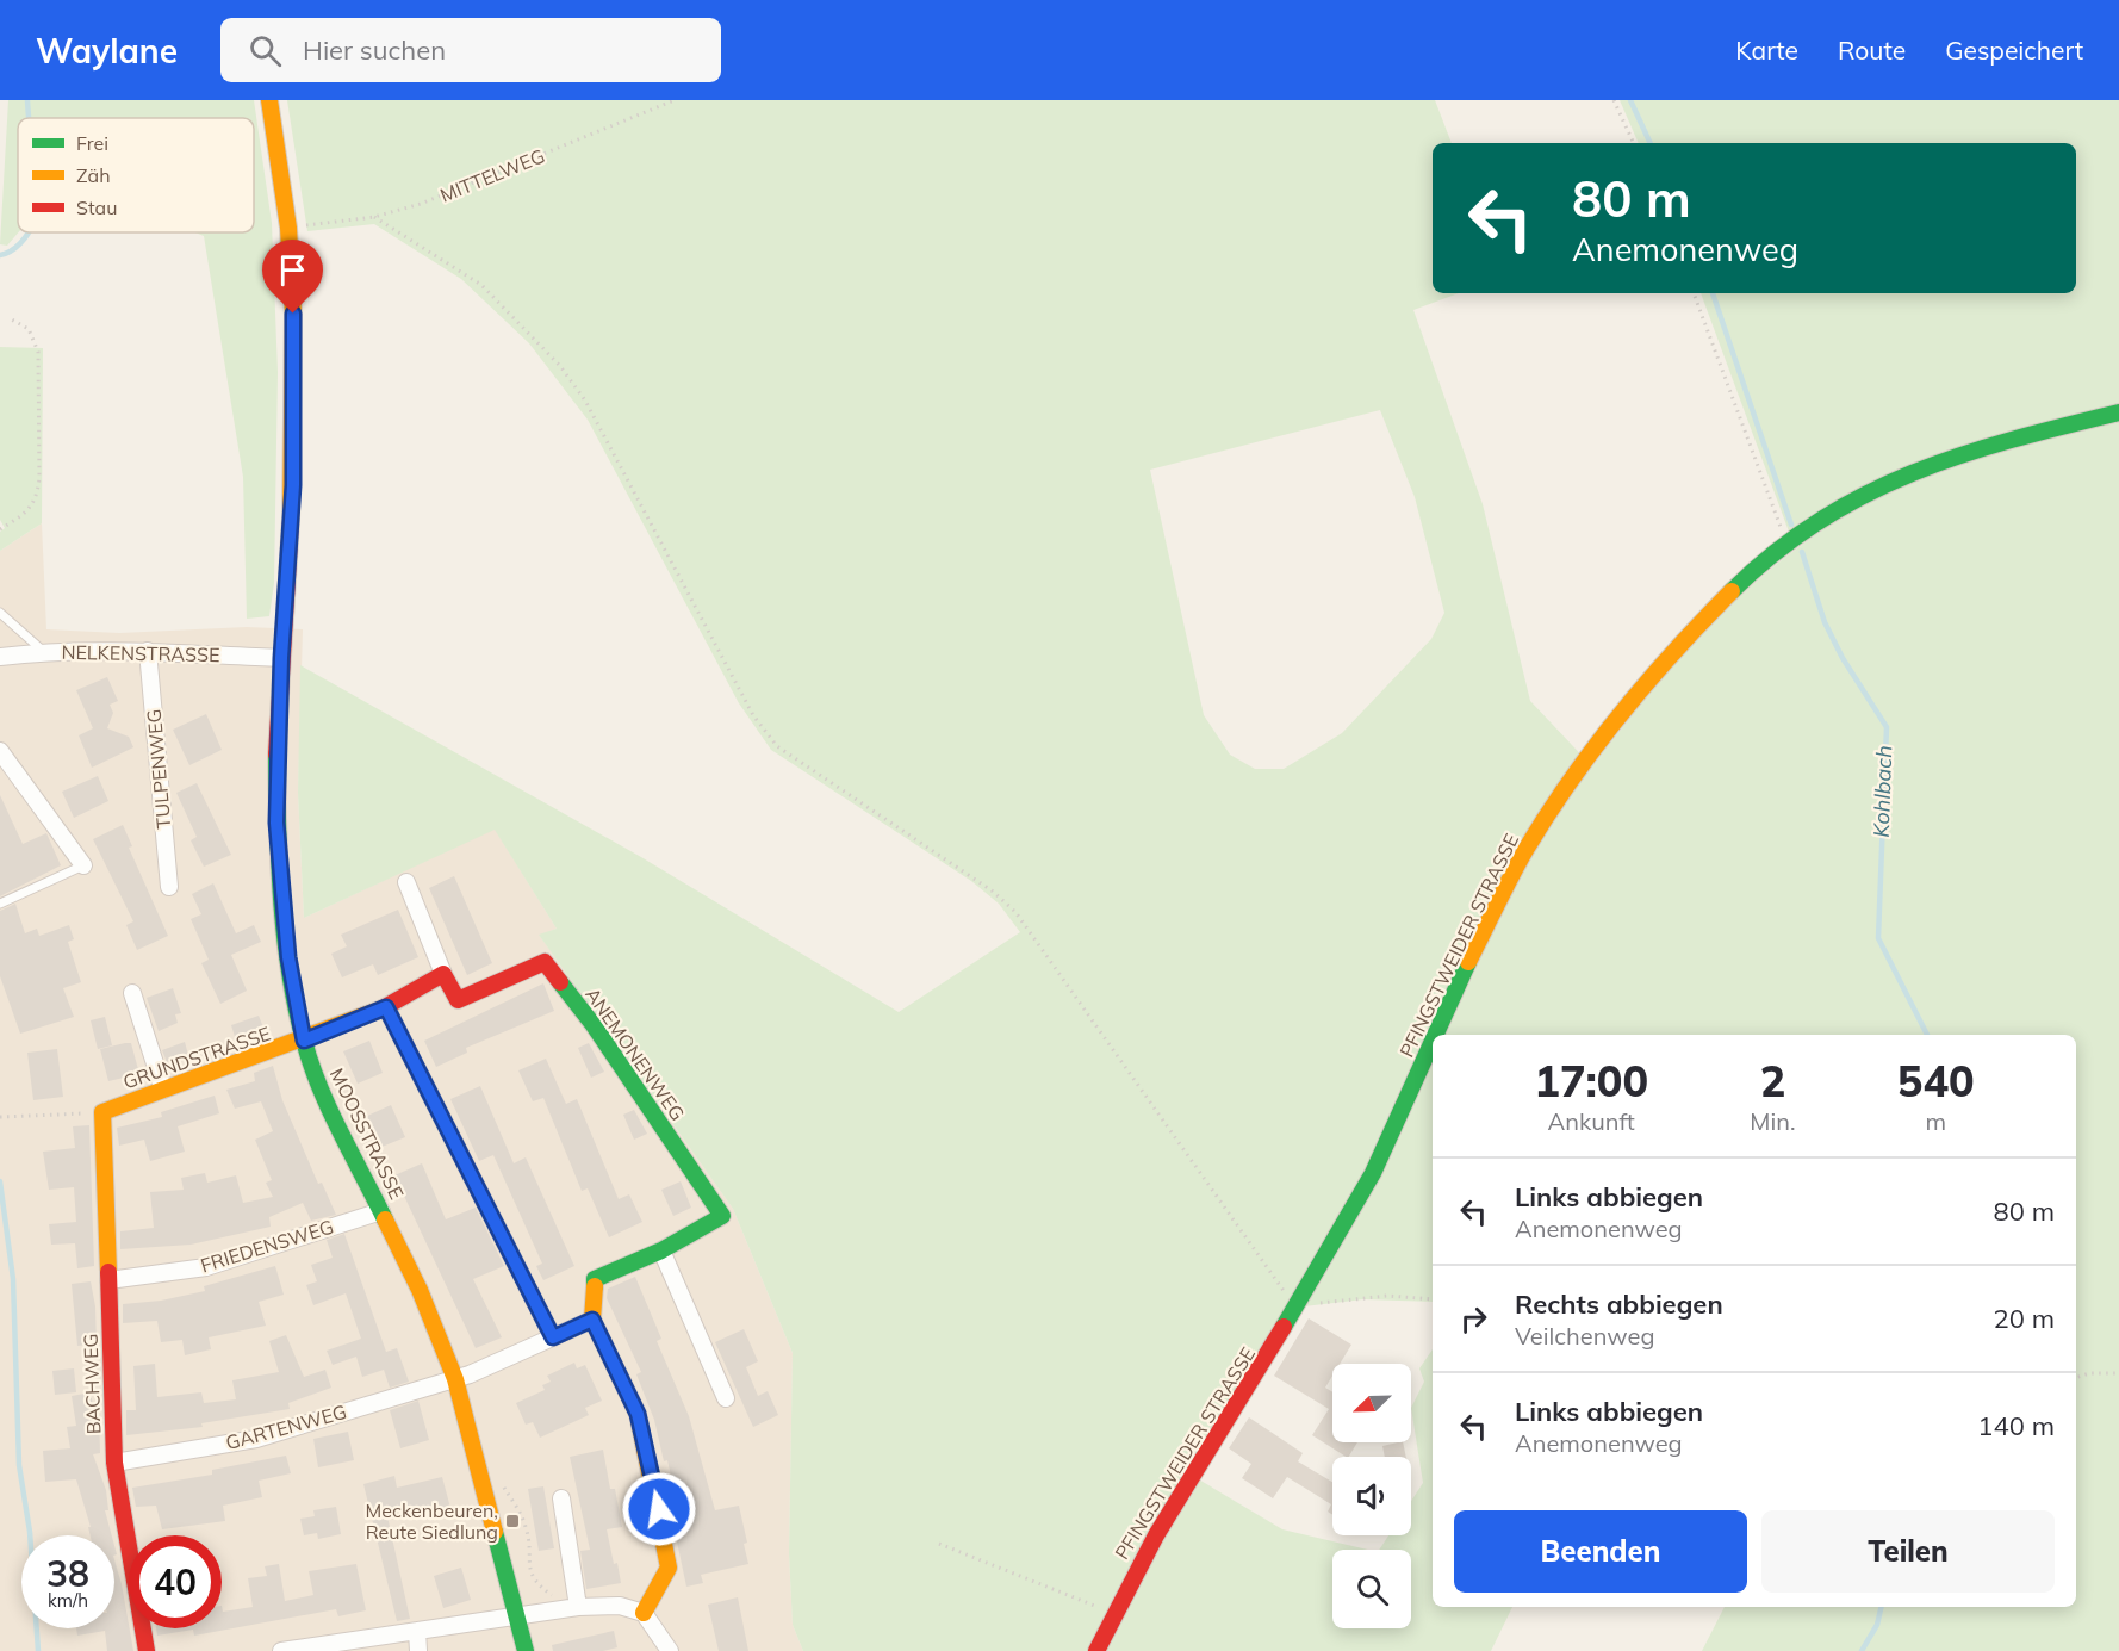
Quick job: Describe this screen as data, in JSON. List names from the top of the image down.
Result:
{
  "streets": {
    "street": [
      "NELKENSTRASSE",
      "TULPENWEG",
      "PFINGSTWEIDER STRASSE",
      "ANEMONENWEG",
      "GRUNDSTRASSE",
      "MOOSSTRASSE",
      "FRIEDENSWEG",
      "BACHWEG",
      "GARTENWEG"
    ],
    "path": ["MITTELWEG"]
  },
  "crossings": [
    ["NELKENSTRASSE", "TULPENWEG"],
    ["NELKENSTRASSE", "MOOSSTRASSE"],
    ["GRUNDSTRASSE", "MOOSSTRASSE"],
    ["GRUNDSTRASSE", "BACHWEG"],
    ["MOOSSTRASSE", "FRIEDENSWEG"],
    ["MOOSSTRASSE", "GARTENWEG"],
    ["FRIEDENSWEG", "BACHWEG"],
    ["BACHWEG", "GARTENWEG"]
  ],
  "water": ["Kohlbach"],
  "places": {
    "transit": ["Meckenbeuren, Reute Siedlung"]
  },
  "legend": ["Frei", "Zäh", "Stau"],
  "north": "bottom left",
  "page": {
    "header": "Waylane",
    "search": "Hier suchen",
    "nav": ["Karte", "Route", "Gespeichert"],
    "turn": ["80 m", "Anemonenweg"],
    "eta": [
      "17:00",
      "Ankunft",
      "2",
      "Min.",
      "540",
      "m"
    ],
    "list": [
      {
        "name": "Links abbiegen",
        "note": "Anemonenweg",
        "value": "80 m"
      },
      {
        "name": "Rechts abbiegen",
        "note": "Veilchenweg",
        "value": "20 m"
      },
      {
        "name": "Links abbiegen",
        "note": "Anemonenweg",
        "value": "140 m"
      }
    ],
    "buttons": ["Beenden", "Teilen"],
    "speed": "38 km/h",
    "limit": "40"
  }
}
